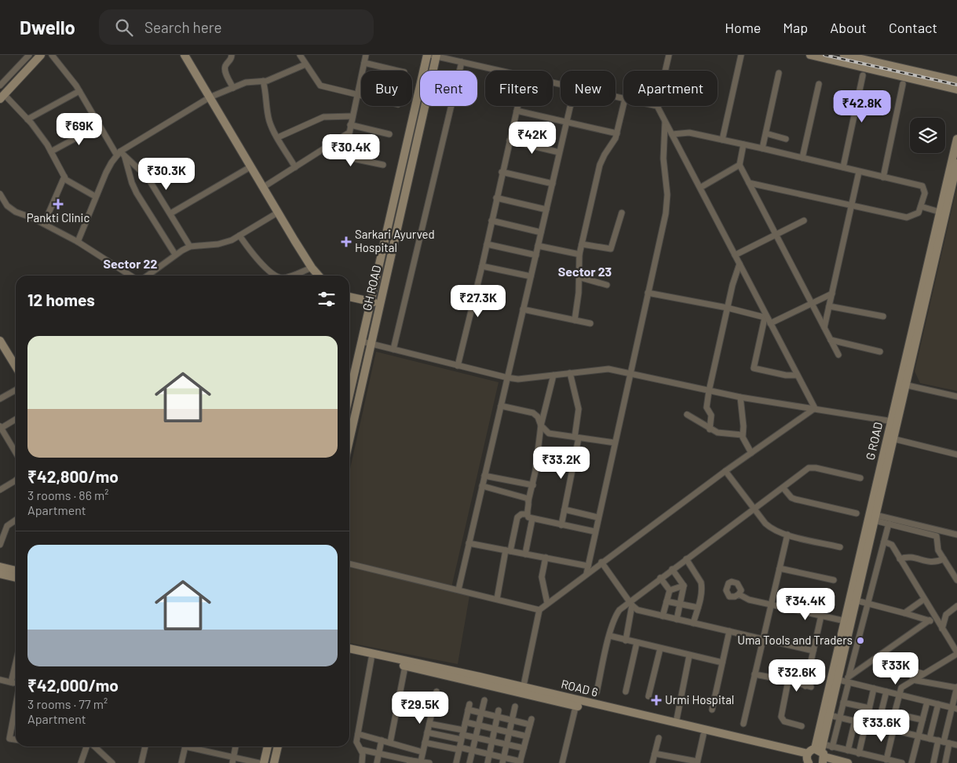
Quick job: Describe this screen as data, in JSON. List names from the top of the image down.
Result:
{
  "streets": {
    "street": ["GH ROAD", "G ROAD", "ROAD 6"]
  },
  "crossings": [
    ["G ROAD", "ROAD 6"]
  ],
  "districts": ["Sector 22", "Sector 23"],
  "places": {
    "health": ["Pankti Clinic", "Sarkari Ayurved Hospital", "Urmi Hospital"],
    "other": ["Uma Tools and Traders"]
  },
  "page": {
    "header": "Dwello",
    "search": "Search here",
    "nav": [
      "Home",
      "Map",
      "About",
      "Contact"
    ],
    "chip": [
      "Buy",
      "Rent",
      "Filters",
      "New",
      "Apartment"
    ],
    "price": [
      "₹42.8K",
      "₹69K",
      "₹42K",
      "₹30.4K",
      "₹30.3K",
      "₹27.3K",
      "₹33.2K",
      "₹34.4K",
      "₹33K",
      "₹32.6K",
      "₹29.5K",
      "₹33.6K"
    ],
    "heading": "12 homes",
    "list": [
      {
        "name": "₹42,800/mo",
        "note": "3 rooms · 86 m² · Apartment"
      },
      {
        "name": "₹42,000/mo",
        "note": "3 rooms · 77 m² · Apartment"
      }
    ]
  }
}
